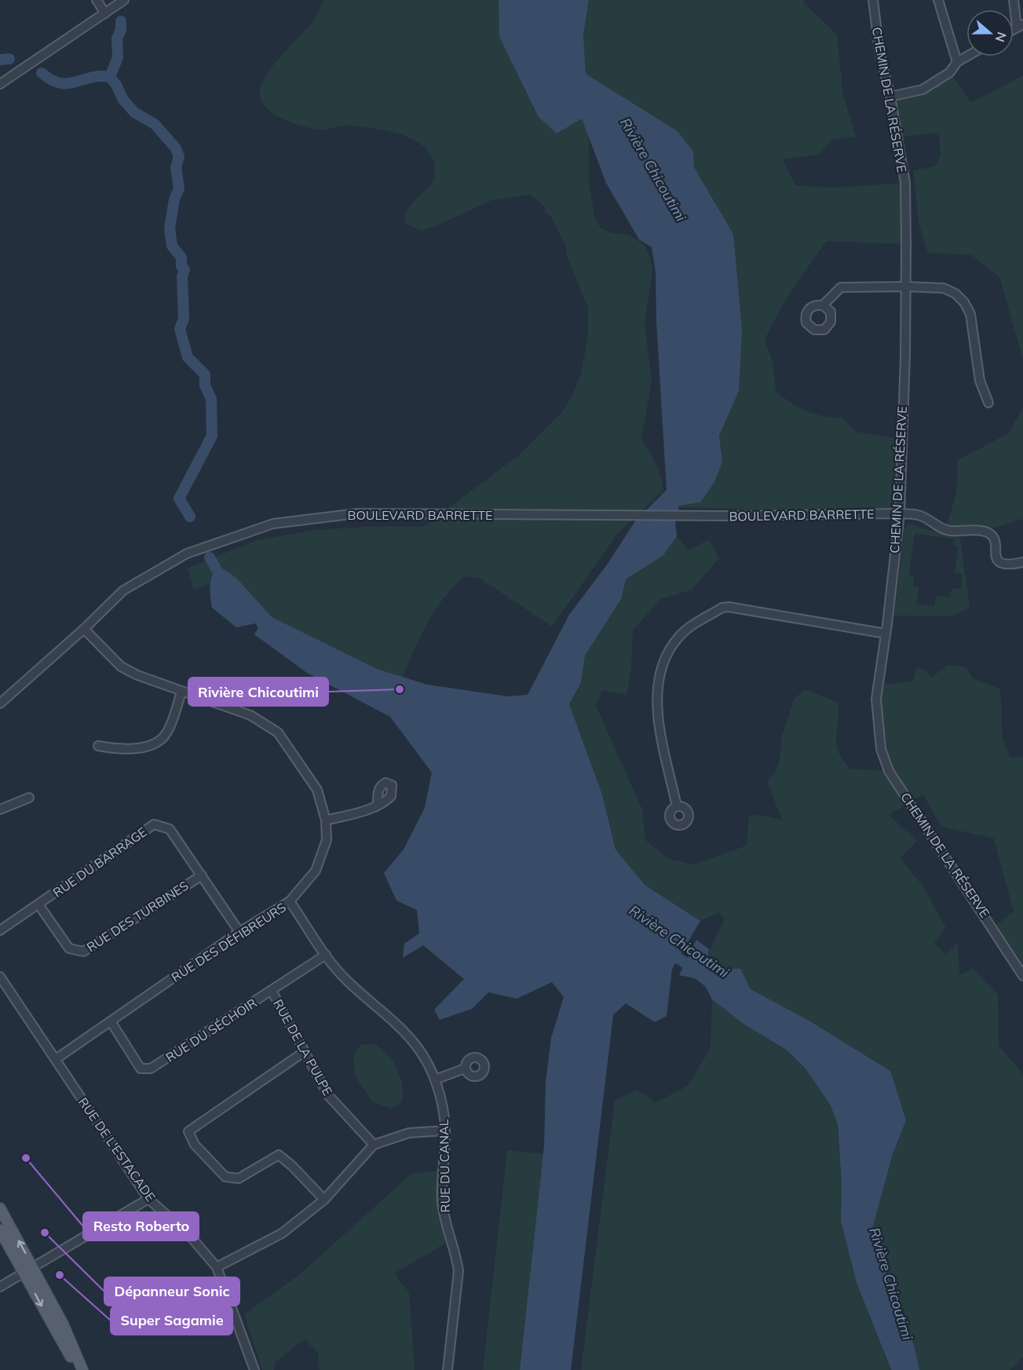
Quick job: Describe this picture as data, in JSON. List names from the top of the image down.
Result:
{
  "streets": {
    "street": [
      "CHEMIN DE LA RÉSERVE",
      "BOULEVARD BARRETTE",
      "RUE DU BARRAGE",
      "RUE DES TURBINES",
      "RUE DES DÉFIBREURS",
      "RUE DU SÉCHOIR",
      "RUE DE LA PULPE",
      "RUE DE L'ESTACADE",
      "RUE DU CANAL"
    ]
  },
  "crossings": [
    ["CHEMIN DE LA RÉSERVE", "BOULEVARD BARRETTE"],
    ["BOULEVARD BARRETTE", "RUE DES DÉFIBREURS"],
    ["RUE DU BARRAGE", "RUE DES TURBINES"],
    ["RUE DU BARRAGE", "RUE DES DÉFIBREURS"],
    ["RUE DES DÉFIBREURS", "RUE DU SÉCHOIR"],
    ["RUE DES DÉFIBREURS", "RUE DE L'ESTACADE"],
    ["RUE DES DÉFIBREURS", "RUE DU CANAL"],
    ["RUE DU SÉCHOIR", "RUE DE LA PULPE"],
    ["RUE DU SÉCHOIR", "RUE DU CANAL"]
  ],
  "water": ["Rivière Chicoutimi"],
  "places": [
    "Rivière Chicoutimi",
    "Resto Roberto",
    "Dépanneur Sonic",
    "Super Sagamie"
  ],
  "north": "right"
}
